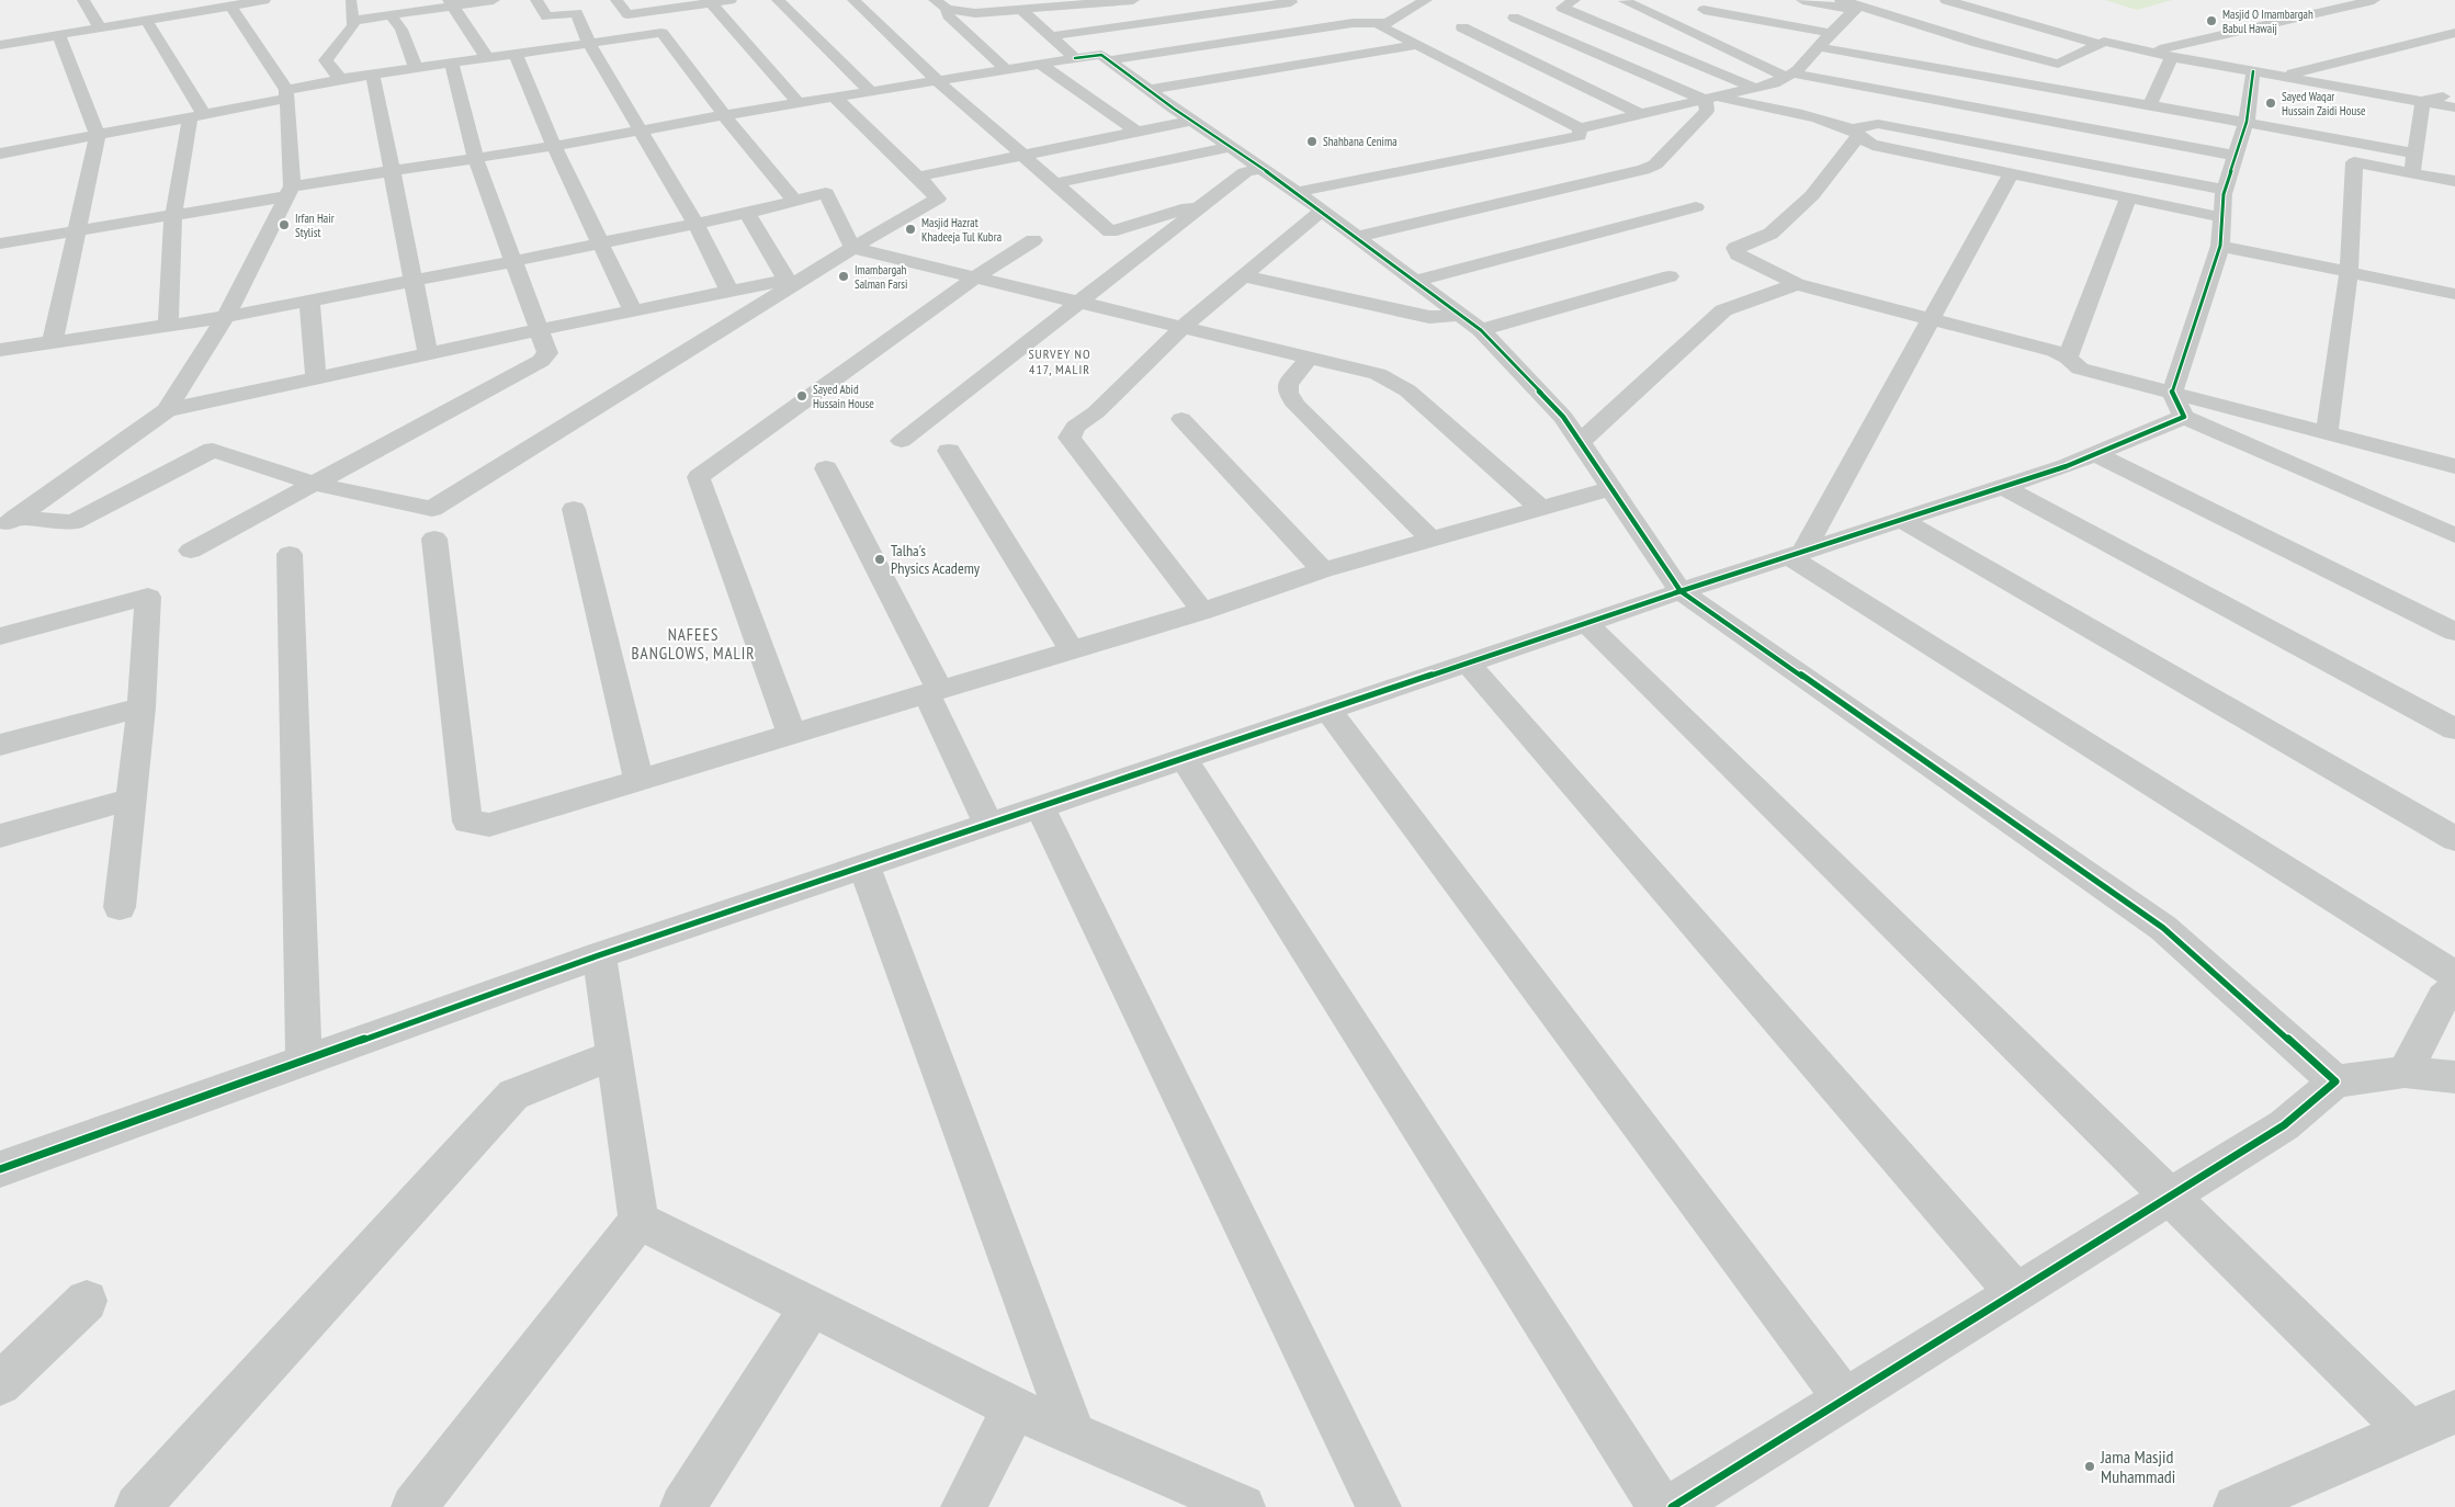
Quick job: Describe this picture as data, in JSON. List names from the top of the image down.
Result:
{
  "districts": ["SURVEY NO 417, MALIR", "NAFEES BANGLOWS, MALIR"],
  "places": [
    "Masjid O Imambargah Babul Hawaij",
    "Sayed Waqar Hussain Zaidi House",
    "Shahbana Cenima",
    "Irfan Hair Stylist",
    "Masjid Hazrat Khadeeja Tul Kubra",
    "Imambargah Salman Farsi",
    "Sayed Abid Hussain House",
    "Talha's Physics Academy",
    "Jama Masjid Muhammadi"
  ]
}
